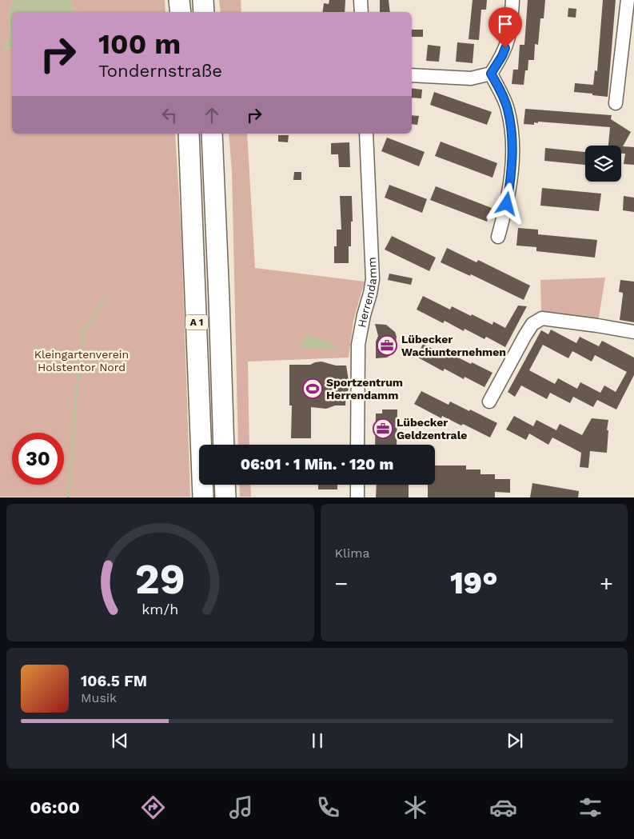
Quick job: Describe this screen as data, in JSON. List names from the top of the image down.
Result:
{
  "streets": {
    "highway": ["A 1"],
    "street": ["Herrendamm"]
  },
  "parks": ["Kleingartenverein Holstentor Nord"],
  "places": {
    "office": ["Lübecker Wachunternehmen", "Lübecker Geldzentrale"],
    "sports": ["Sportzentrum Herrendamm"]
  },
  "page": {
    "turn": ["100 m", "Tondernstraße"],
    "limit": "30",
    "trip": "06:01 · 1 Min. · 120 m",
    "tile": "Klima",
    "heat": ["−", "19°", "+"],
    "song": ["106.5 FM", "Musik"],
    "tabs": "06:00",
    "gauge": ["29", "km/h"]
  }
}
